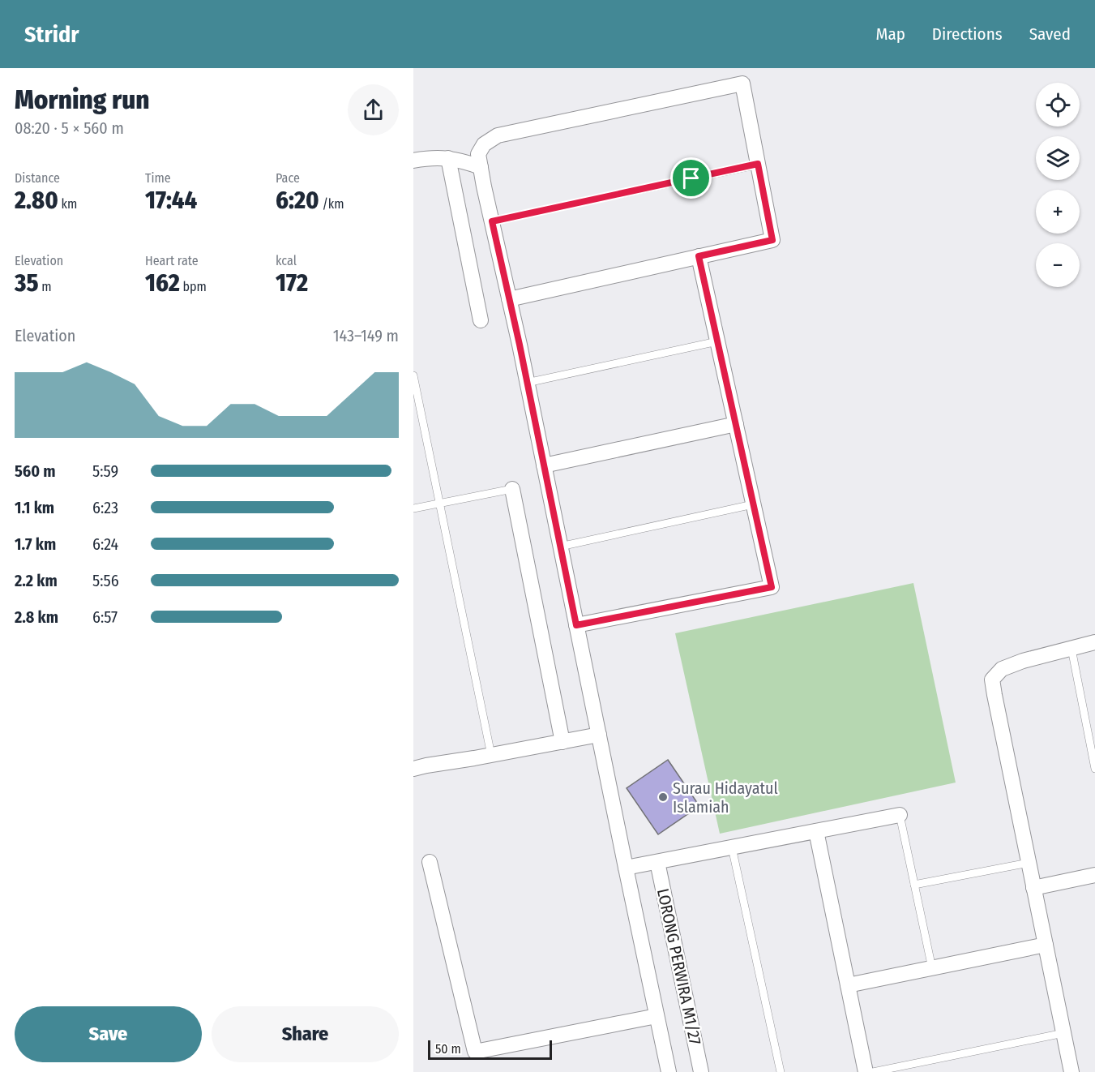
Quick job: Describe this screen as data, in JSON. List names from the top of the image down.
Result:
{
  "streets": {
    "street": ["LORONG PERWIRA M1/27"]
  },
  "places": ["Surau Hidayatul Islamiah"],
  "scale_bar": "50 m",
  "page": {
    "header": "Stridr",
    "nav": ["Map", "Directions", "Saved"],
    "heading": ["Morning run", "08:20 · 5 × 560 m"],
    "map_buttons": ["+", "−"],
    "stats": [
      ["Distance", "2.80 km"],
      ["Time", "17:44"],
      ["Pace", "6:20 /km"],
      ["Elevation", "35 m"],
      ["Heart rate", "162 bpm"],
      ["kcal", "172"]
    ],
    "chart": ["Elevation", "143–149 m"],
    "list": [
      {
        "name": "560 m",
        "note": "5:59"
      },
      {
        "name": "1.1 km",
        "note": "6:23"
      },
      {
        "name": "1.7 km",
        "note": "6:24"
      },
      {
        "name": "2.2 km",
        "note": "5:56"
      },
      {
        "name": "2.8 km",
        "note": "6:57"
      }
    ],
    "buttons": ["Save", "Share"],
    "scale": "50 m"
  }
}
